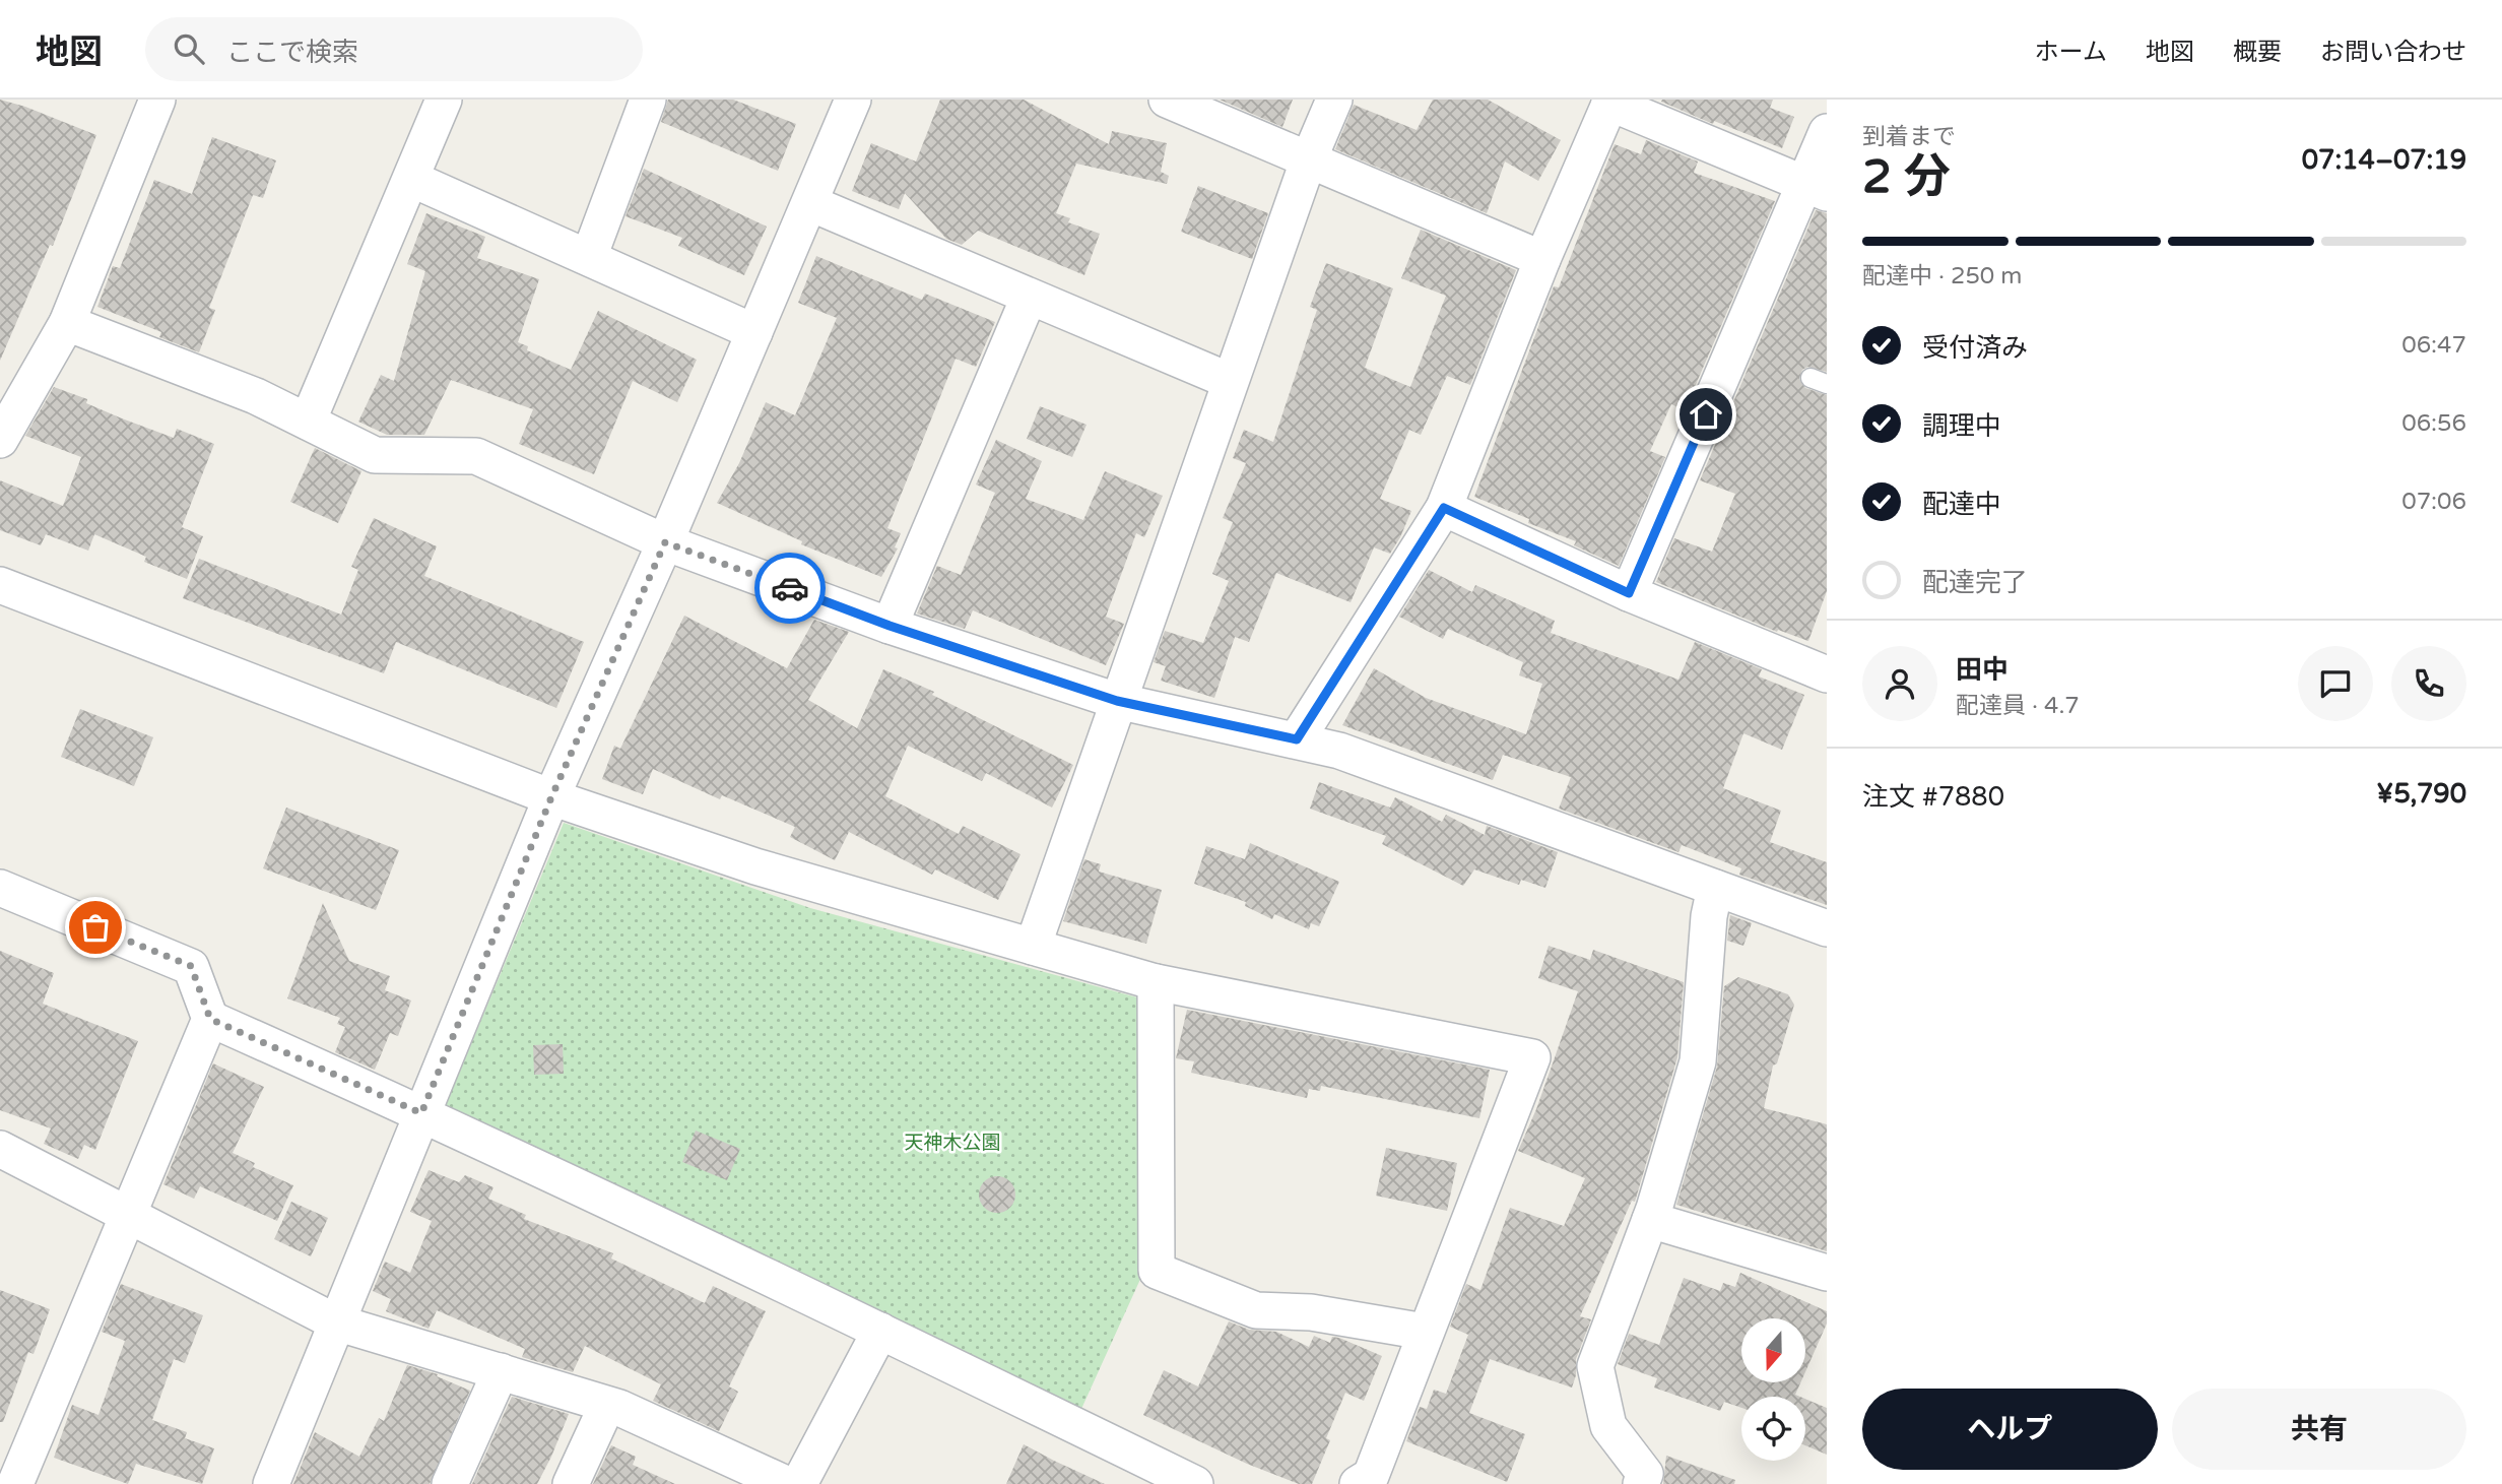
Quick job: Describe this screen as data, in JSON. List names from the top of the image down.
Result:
{
  "parks": ["天神木公園"],
  "north": "bottom",
  "page": {
    "header": "地図",
    "search": "ここで検索",
    "nav": [
      "ホーム",
      "地図",
      "概要",
      "お問い合わせ"
    ],
    "heading": ["2 分", "到着まで", "07:14–07:19"],
    "panel": [
      "田中",
      "配達員 · 4.7",
      "注文 #7880",
      "¥5,790"
    ],
    "bar": "配達中 · 250 m",
    "list": [
      ["受付済み", "06:47"],
      ["調理中", "06:56"],
      ["配達中", "07:06"],
      "配達完了"
    ],
    "buttons": ["ヘルプ", "共有"]
  }
}
